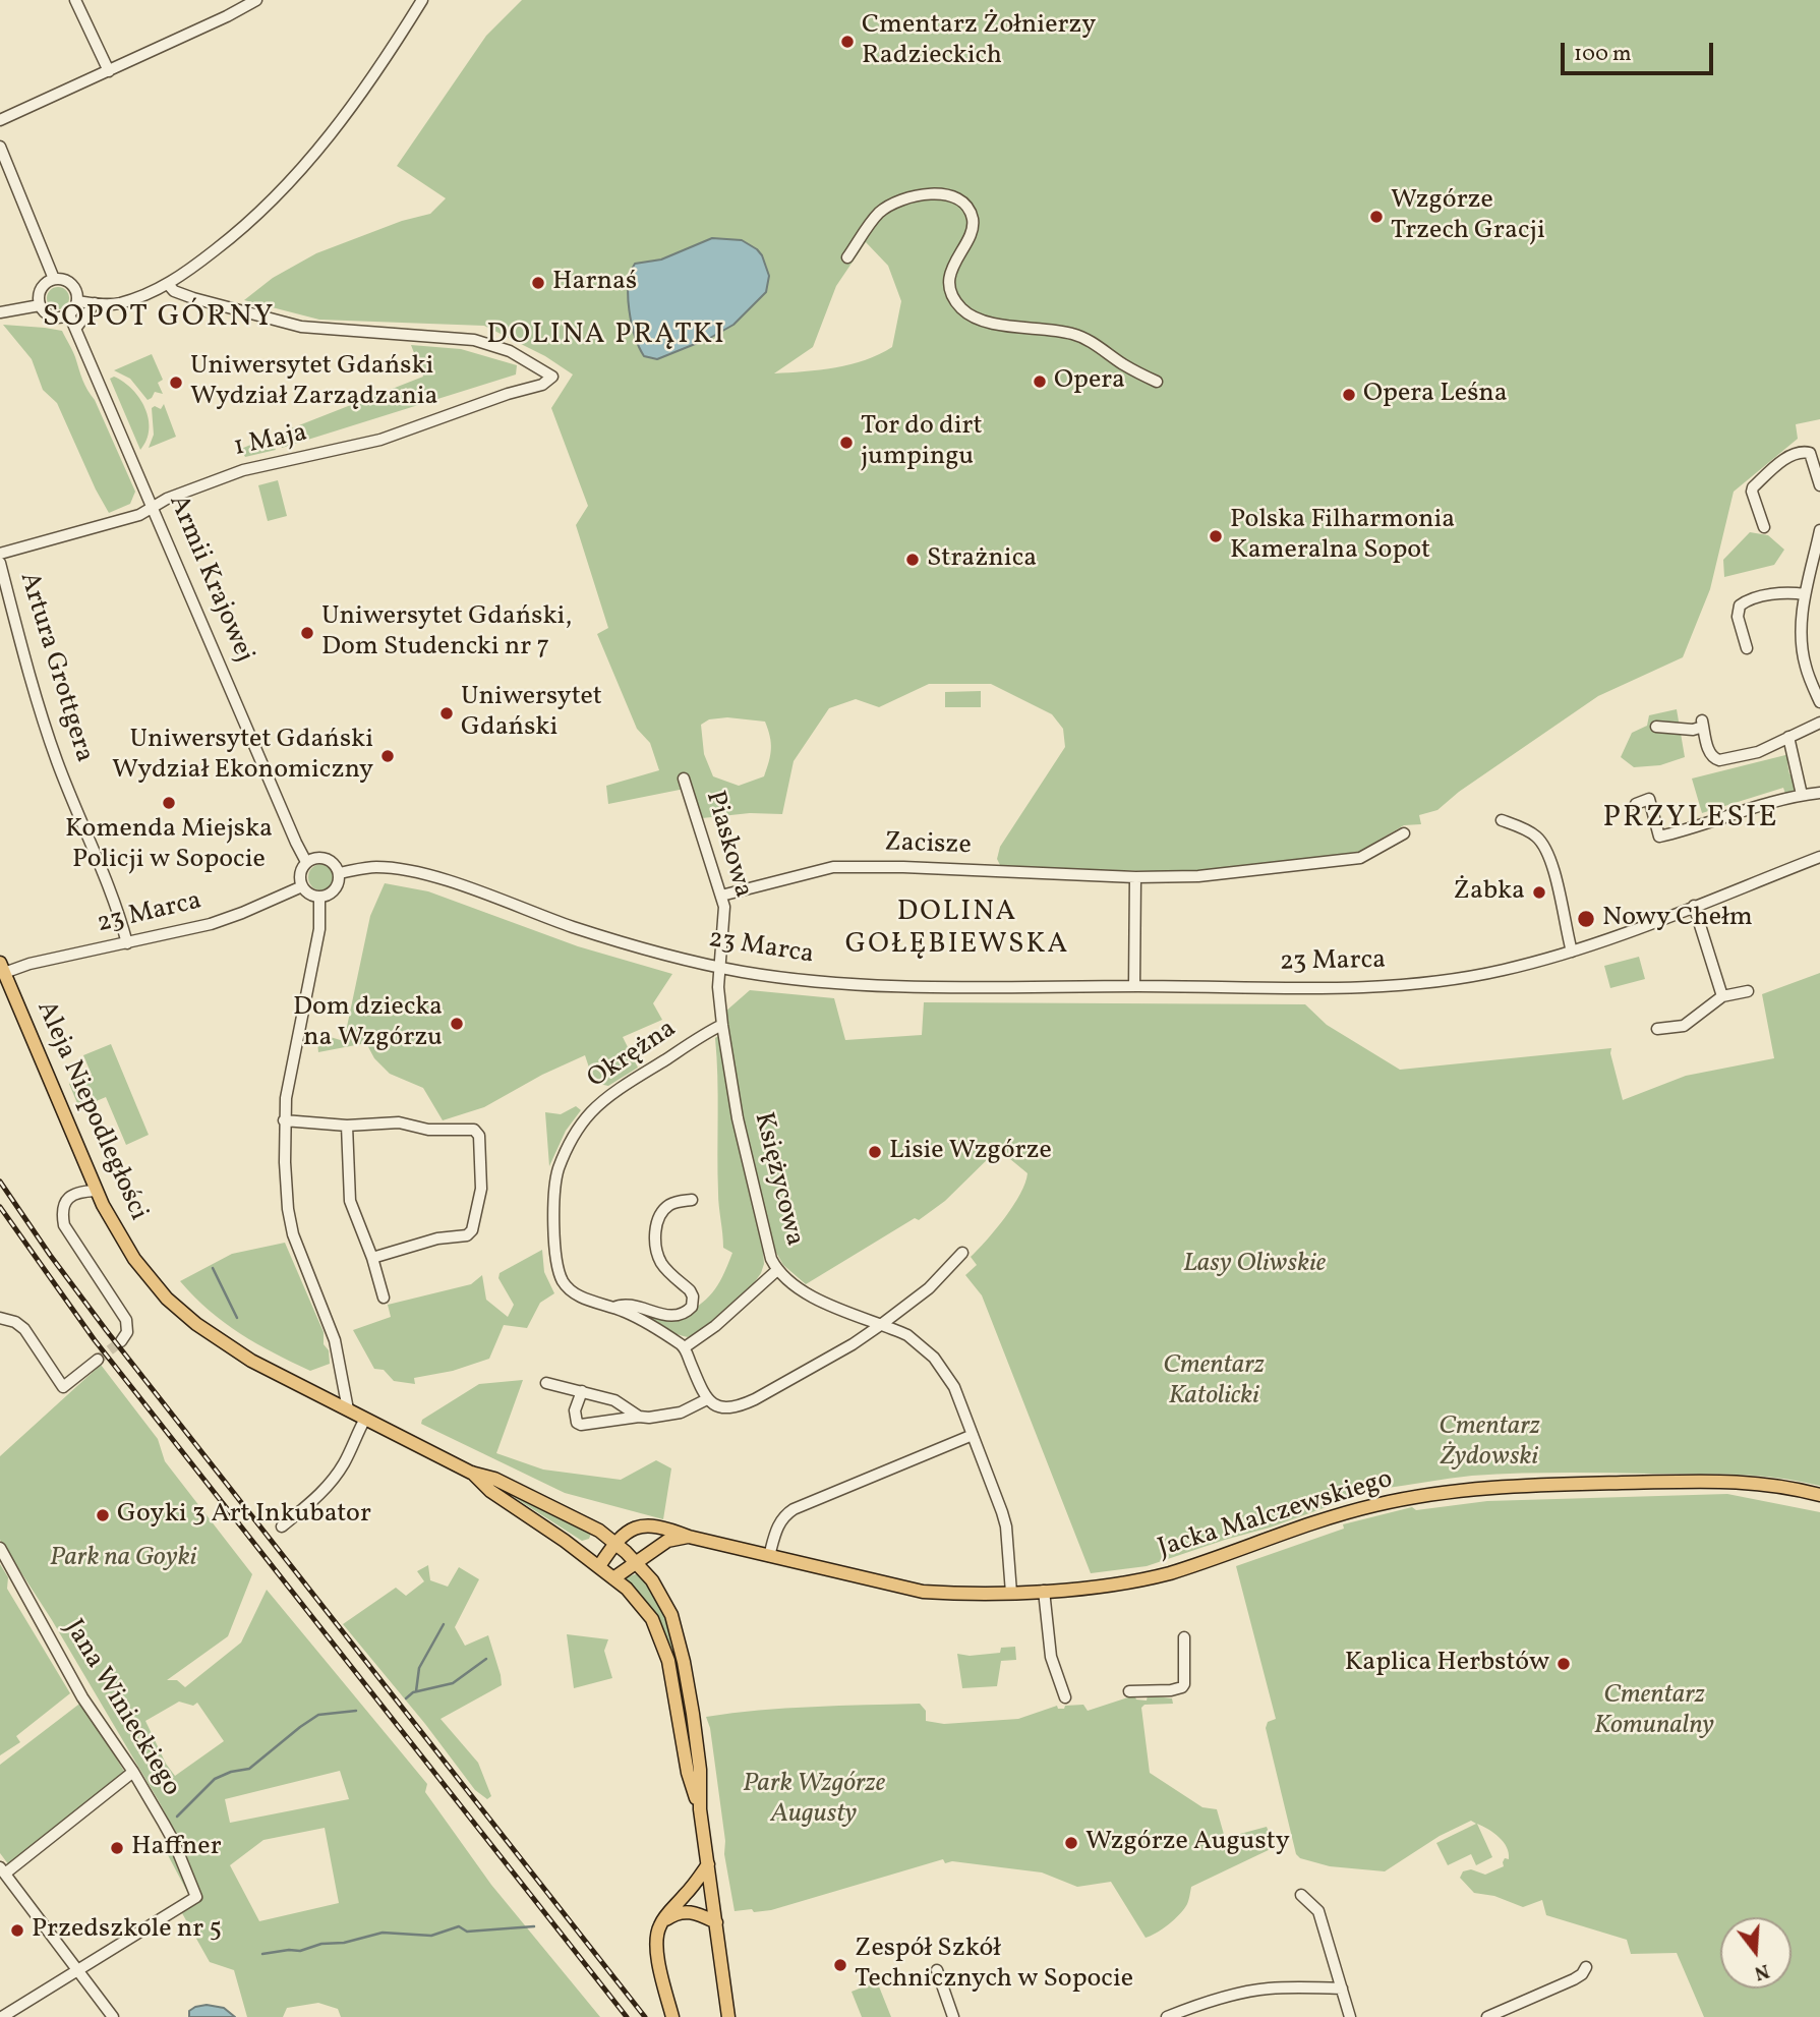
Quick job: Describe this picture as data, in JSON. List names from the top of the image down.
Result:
{
  "streets": {
    "main road": ["Aleja Niepodległości", "Jacka Malczewskiego"],
    "street": [
      "1 Maja",
      "Armii Krajowej",
      "Artura Grottgera",
      "Piaskowa",
      "Zacisze",
      "23 Marca",
      "Okrężna",
      "Księżycowa",
      "Jana Winieckiego"
    ]
  },
  "crossings": [
    ["1 Maja", "Armii Krajowej"],
    ["Armii Krajowej", "23 Marca"],
    ["Artura Grottgera", "23 Marca"],
    ["Piaskowa", "Zacisze"],
    ["Piaskowa", "23 Marca"],
    ["Piaskowa", "Księżycowa"],
    ["23 Marca", "Aleja Niepodległości"],
    ["23 Marca", "Księżycowa"],
    ["Okrężna", "Księżycowa"],
    ["Aleja Niepodległości", "Jacka Malczewskiego"],
    ["Księżycowa", "Jacka Malczewskiego"]
  ],
  "districts": [
    "SOPOT GÓRNY",
    "DOLINA PRĄTKI",
    "PRZYLESIE",
    "DOLINA GOŁĘBIEWSKA"
  ],
  "parks": [
    "Lasy Oliwskie",
    "Cmentarz Katolicki",
    "Cmentarz Żydowski",
    "Park na Goyki",
    "Cmentarz Komunalny",
    "Park Wzgórze Augusty"
  ],
  "places": [
    "Cmentarz Żołnierzy Radzieckich",
    "Wzgórze Trzech Gracji",
    "Harnaś",
    "Opera",
    "Uniwersytet Gdański Wydział Zarządzania",
    "Opera Leśna",
    "Tor do dirt jumpingu",
    "Polska Filharmonia Kameralna Sopot",
    "Strażnica",
    "Uniwersytet Gdański, Dom Studencki nr 7",
    "Uniwersytet Gdański",
    "Uniwersytet Gdański Wydział Ekonomiczny",
    "Komenda Miejska Policji w Sopocie",
    "Żabka",
    "Nowy Chełm",
    "Dom dziecka na Wzgórzu",
    "Lisie Wzgórze",
    "Goyki 3 Art Inkubator",
    "Kaplica Herbstów",
    "Wzgórze Augusty",
    "Haffner",
    "Przedszkole nr 5",
    "Zespół Szkół Technicznych w Sopocie"
  ],
  "scale_bar": "100 m",
  "north": "bottom"
}
